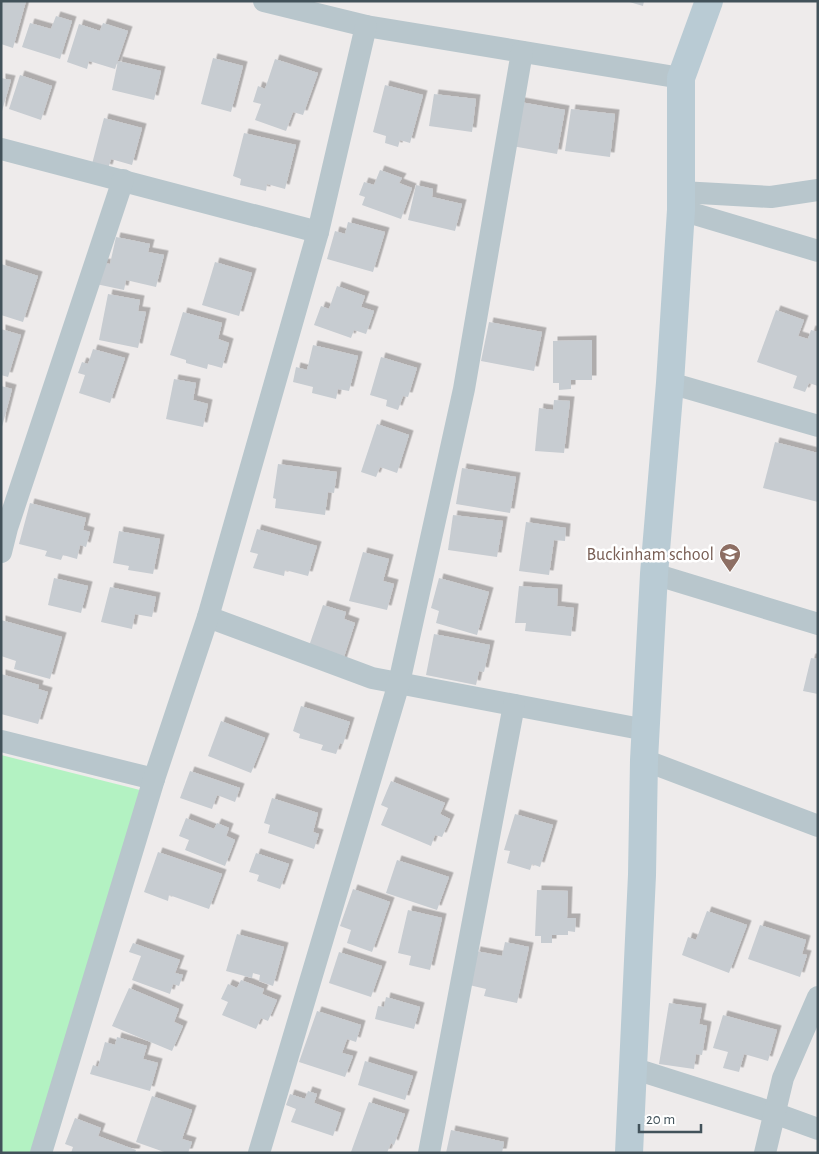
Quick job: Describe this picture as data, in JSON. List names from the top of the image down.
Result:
{
  "places": {
    "school or university": ["Buckinham school"]
  },
  "scale_bar": "20 m"
}
